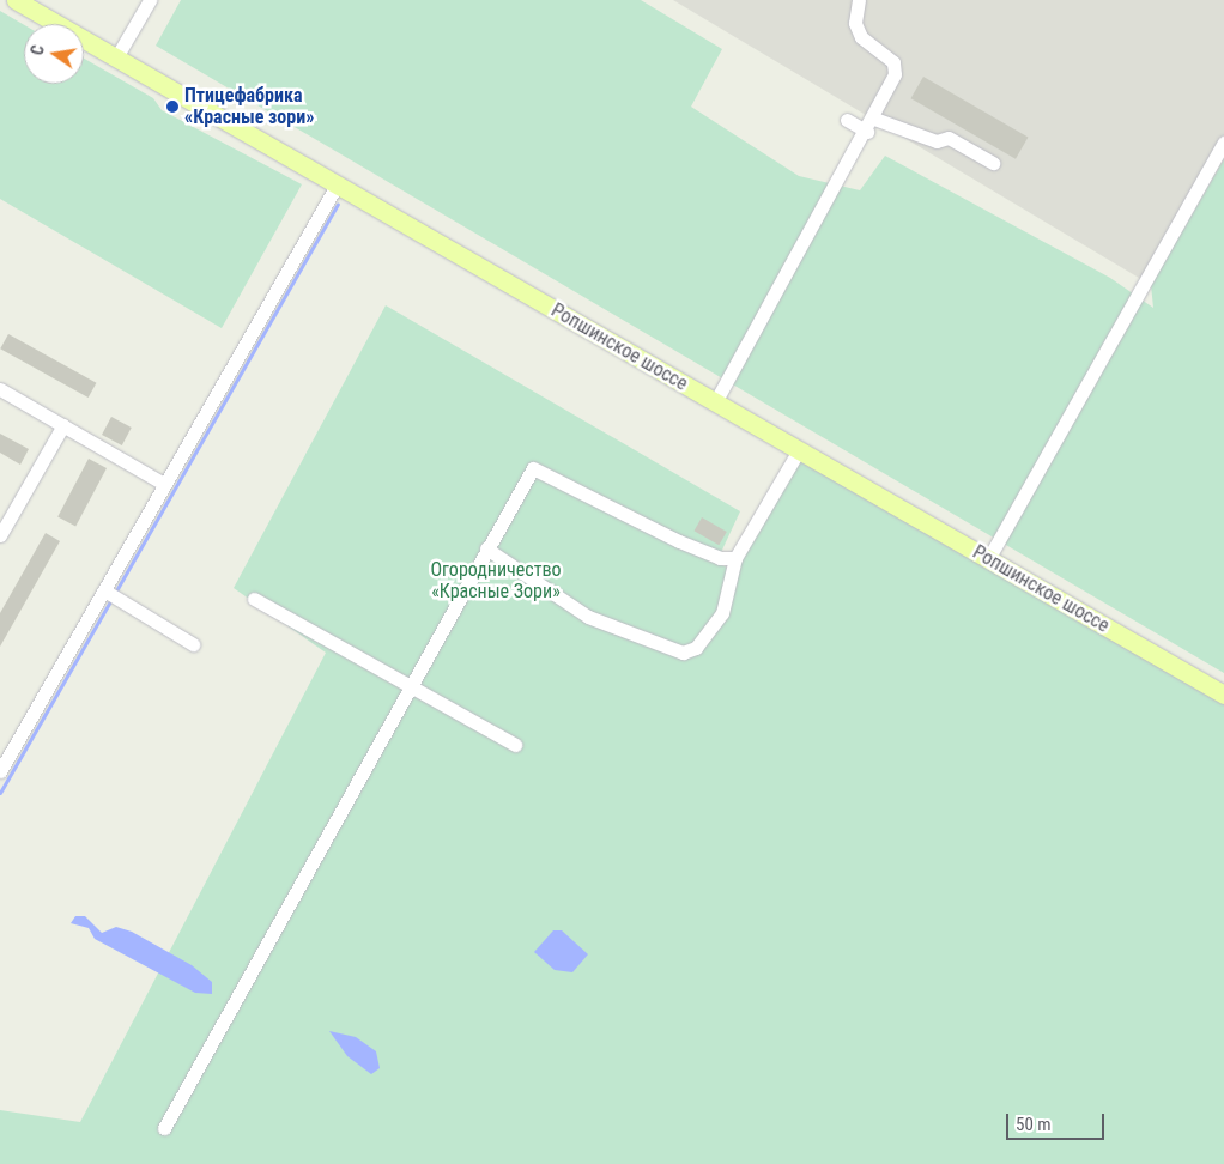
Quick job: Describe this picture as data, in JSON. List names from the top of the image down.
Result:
{
  "streets": {
    "main road": ["Ропшинское шоссе"]
  },
  "parks": ["Огородничество «Красные Зори»"],
  "places": ["Птицефабрика «Красные зори»"],
  "scale_bar": "50 m",
  "north": "left"
}
